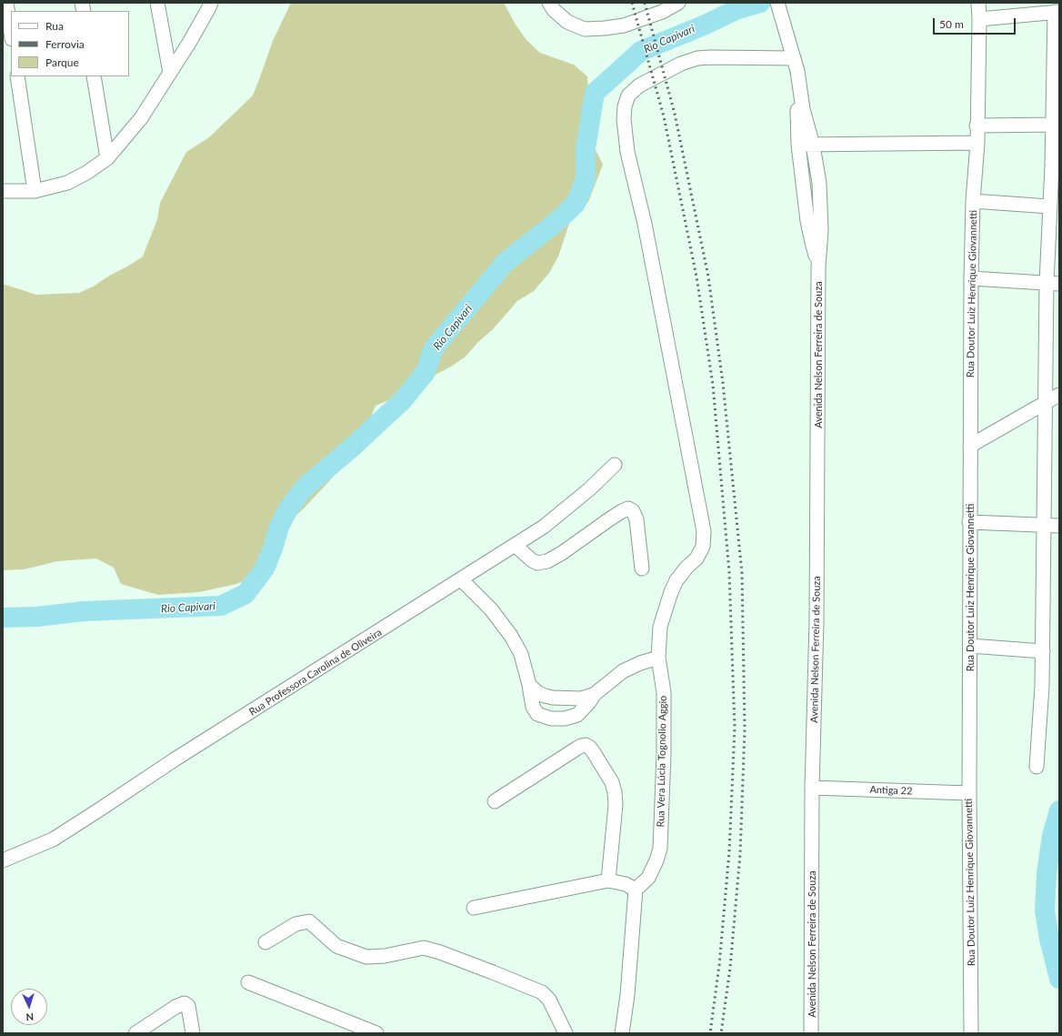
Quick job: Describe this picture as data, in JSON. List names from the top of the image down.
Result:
{
  "streets": {
    "street": [
      "Rua Doutor Luiz Henrique Giovannetti",
      "Avenida Nelson Ferreira de Souza",
      "Rua Professora Carolina de Oliveira",
      "Rua Vera Lúcia Tognolio Aggio",
      "Antiga 22"
    ]
  },
  "crossings": [
    ["Rua Doutor Luiz Henrique Giovannetti", "Antiga 22"],
    ["Avenida Nelson Ferreira de Souza", "Rua Vera Lúcia Tognolio Aggio"],
    ["Avenida Nelson Ferreira de Souza", "Antiga 22"]
  ],
  "water": ["Rio Capivari"],
  "legend": ["Rua", "Ferrovia", "Parque"],
  "scale_bar": "50 m",
  "north": "bottom"
}
